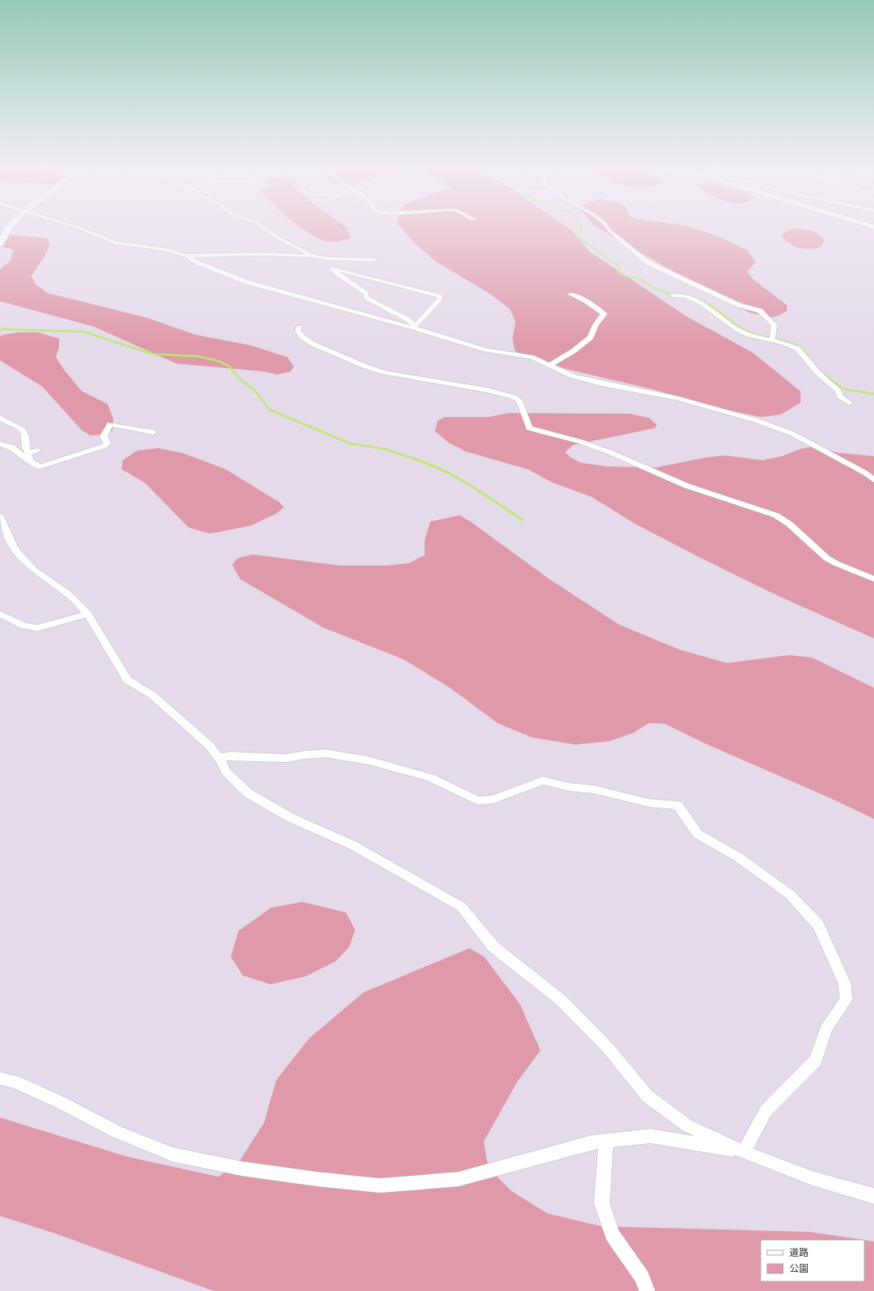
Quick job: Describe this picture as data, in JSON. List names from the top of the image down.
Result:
{
  "legend": ["道路", "公園"]
}
